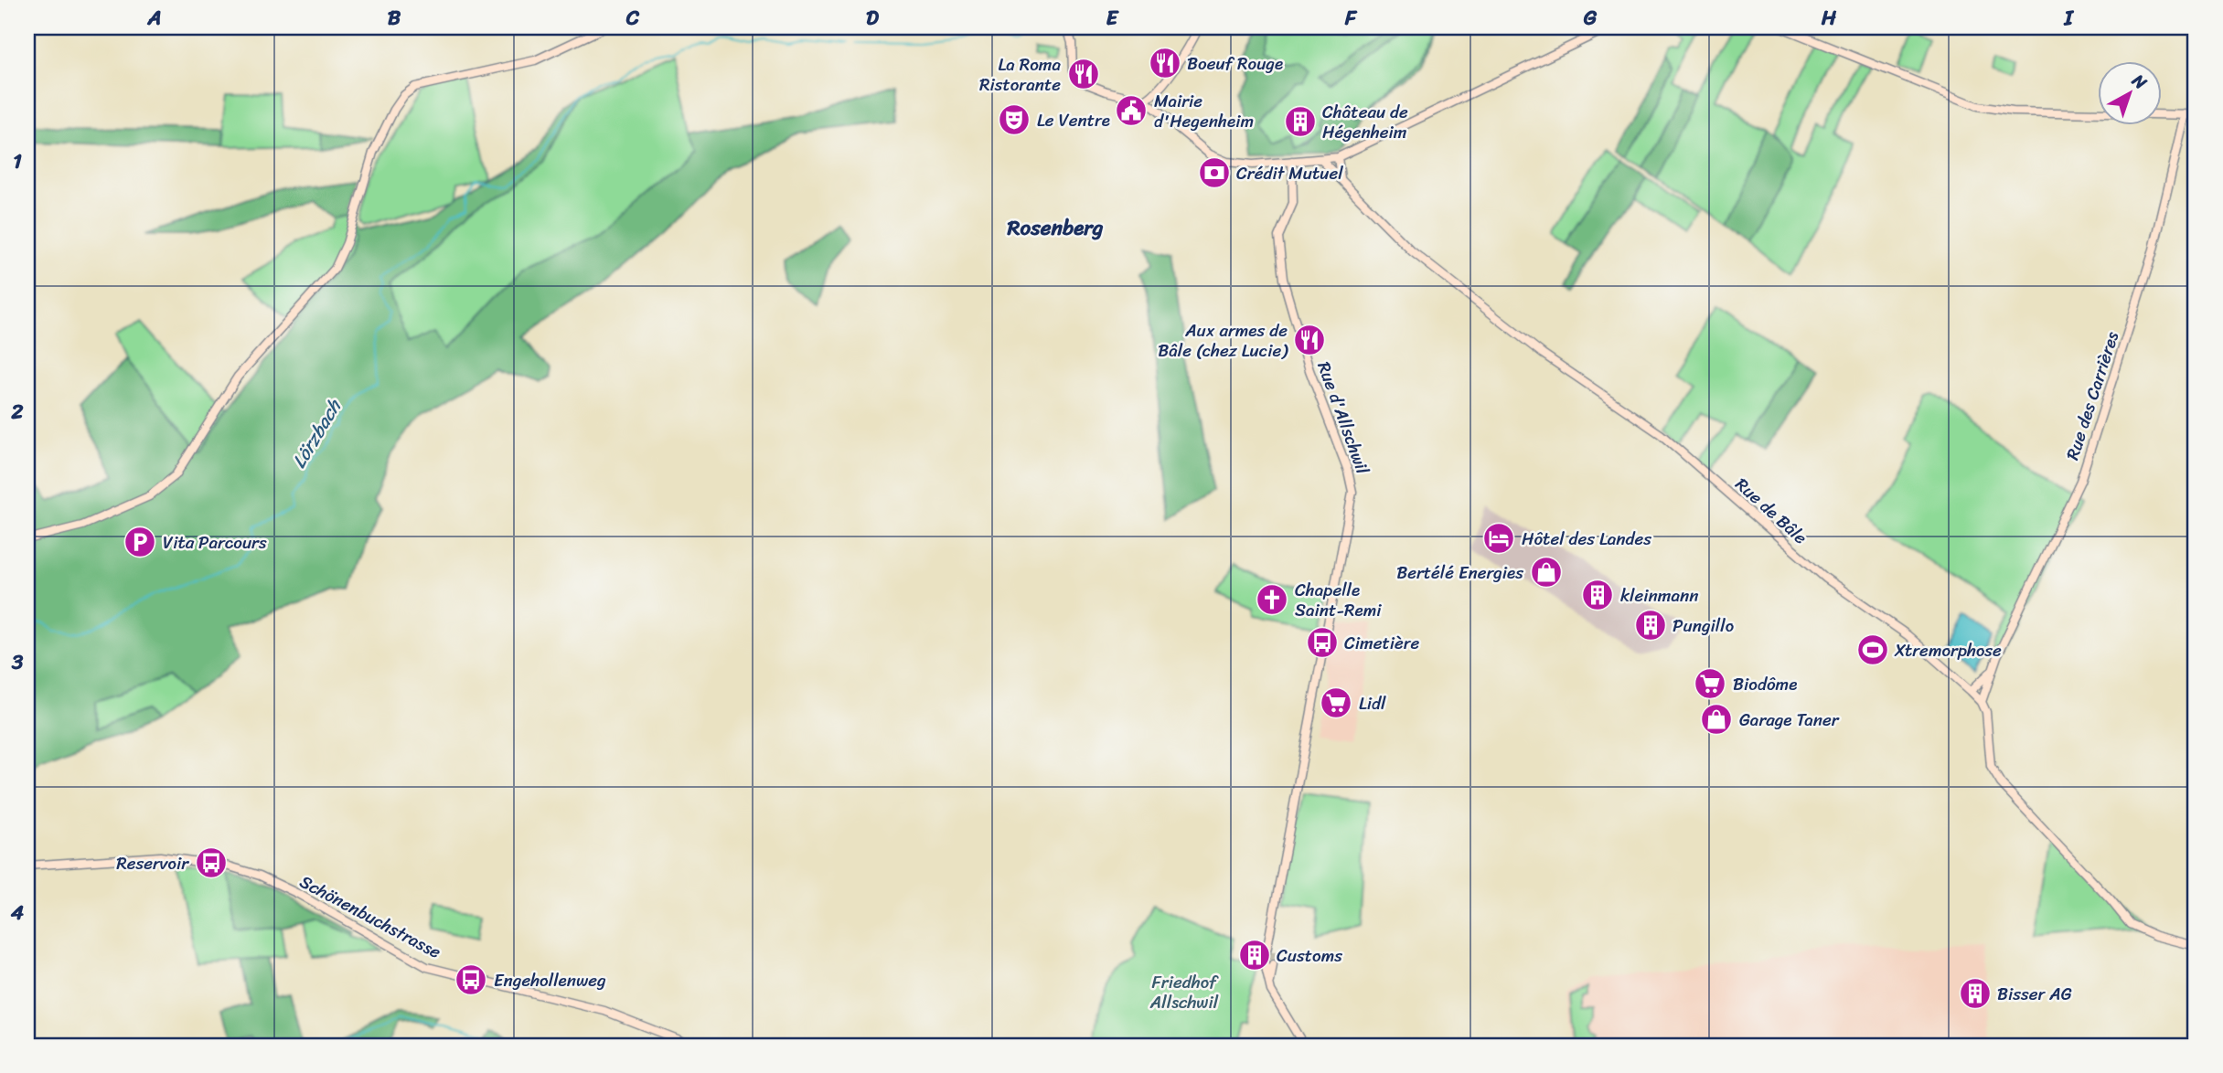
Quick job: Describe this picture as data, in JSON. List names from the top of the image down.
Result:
{
  "streets": {
    "main road": [
      "Rue des Carrières",
      "Rue d'Allschwil",
      "Rue de Bâle",
      "Schönenbuchstrasse"
    ]
  },
  "crossings": [
    ["Rue des Carrières", "Rue de Bâle"]
  ],
  "districts": ["Rosenberg"],
  "water": ["Lörzbach"],
  "parks": ["Friedhof Allschwil"],
  "places": {
    "restaurant": ["Boeuf Rouge", "La Roma Ristorante", "Aux armes de Bâle (chez Lucie)"],
    "public building": ["Mairie d'Hegenheim"],
    "theatre": ["Le Ventre"],
    "building": [
      "Château de Hégenheim",
      "kleinmann",
      "Pungillo",
      "Customs",
      "Bisser AG"
    ],
    "bank": ["Crédit Mutuel"],
    "hotel": ["Hôtel des Landes"],
    "parking": ["Vita Parcours"],
    "shop": ["Bertélé Energies", "Garage Taner"],
    "church": ["Chapelle Saint-Remi"],
    "bus stop": ["Cimetière", "Reservoir", "Engehollenweg"],
    "sports": ["Xtremorphose"],
    "supermarket": ["Biodôme", "Lidl"]
  },
  "north": "top right",
  "grid": {
    "columns": [
      "A",
      "B",
      "C",
      "D",
      "E",
      "F",
      "G",
      "H",
      "I"
    ],
    "rows": [
      "1",
      "2",
      "3",
      "4"
    ]
  }
}
